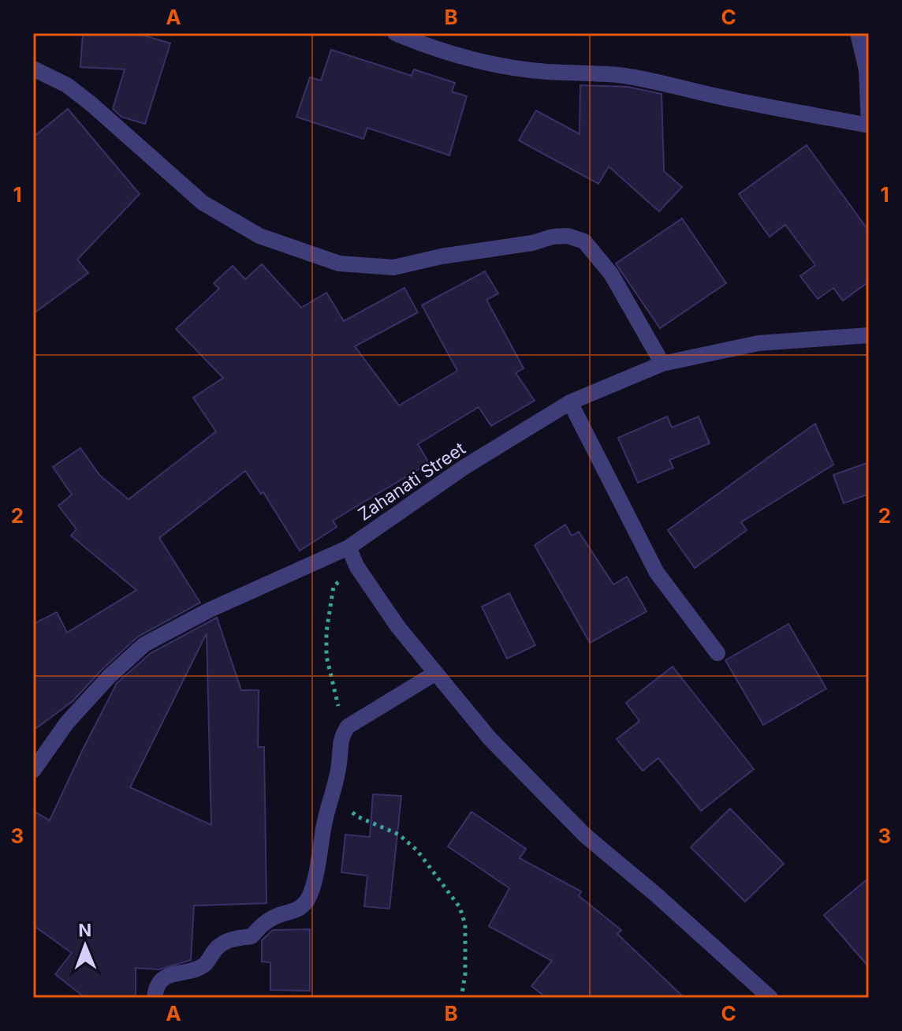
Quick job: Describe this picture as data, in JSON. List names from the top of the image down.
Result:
{
  "streets": {
    "street": ["Zahanati Street"]
  },
  "north": "top",
  "grid": {
    "columns": ["A", "B", "C"],
    "rows": ["1", "2", "3"]
  }
}
